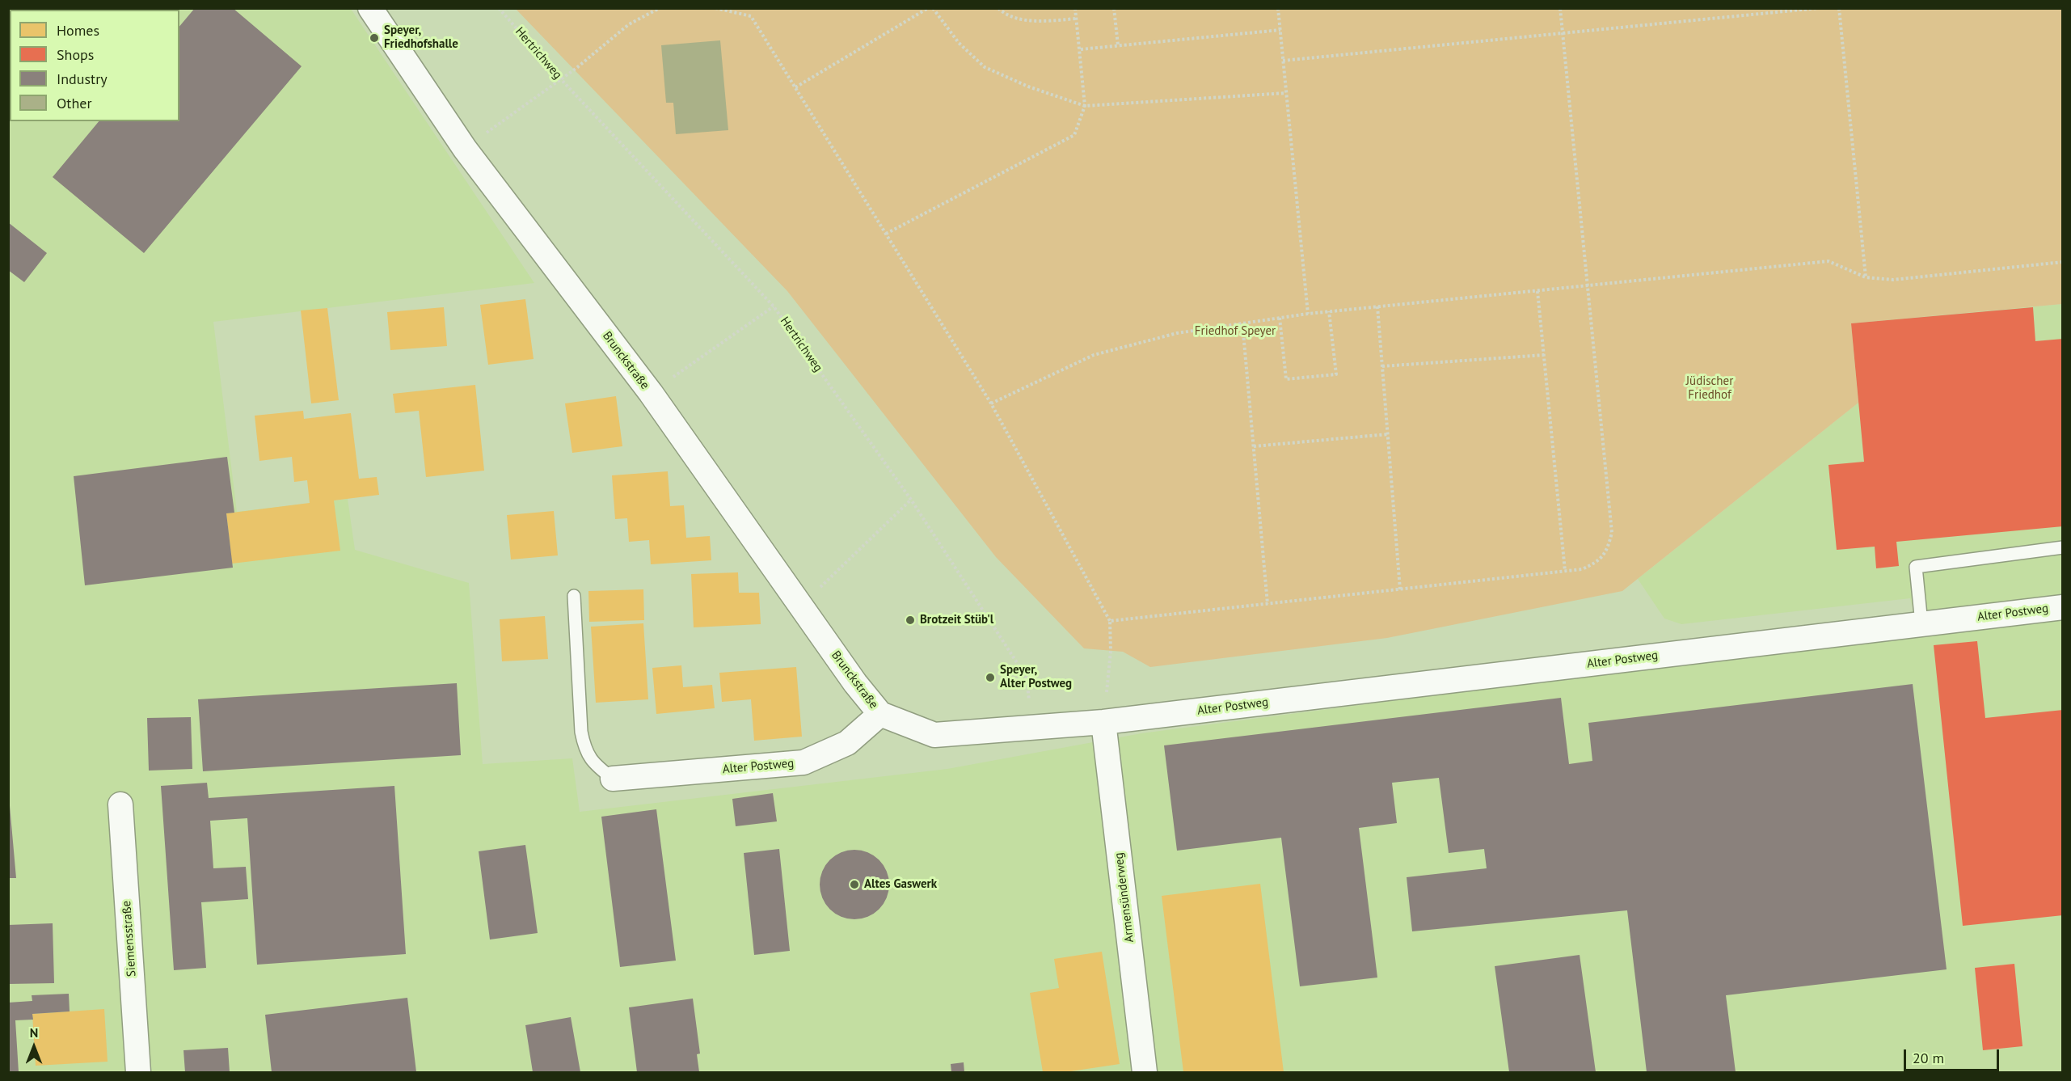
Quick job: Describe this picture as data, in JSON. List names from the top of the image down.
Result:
{
  "streets": {
    "street": [
      "Brunckstraße",
      "Alter Postweg",
      "Armensünderweg",
      "Siemensstraße"
    ],
    "path": ["Hertrichweg"]
  },
  "crossings": [
    ["Hertrichweg", "Alter Postweg"],
    ["Brunckstraße", "Alter Postweg"],
    ["Alter Postweg", "Armensünderweg"]
  ],
  "parks": ["Friedhof Speyer", "Jüdischer Friedhof"],
  "places": [
    "Speyer, Friedhofshalle",
    "Brotzeit Stüb'l",
    "Speyer, Alter Postweg",
    "Altes Gaswerk"
  ],
  "legend": [
    "Homes",
    "Shops",
    "Industry",
    "Other"
  ],
  "scale_bar": "20 m",
  "north": "top"
}
